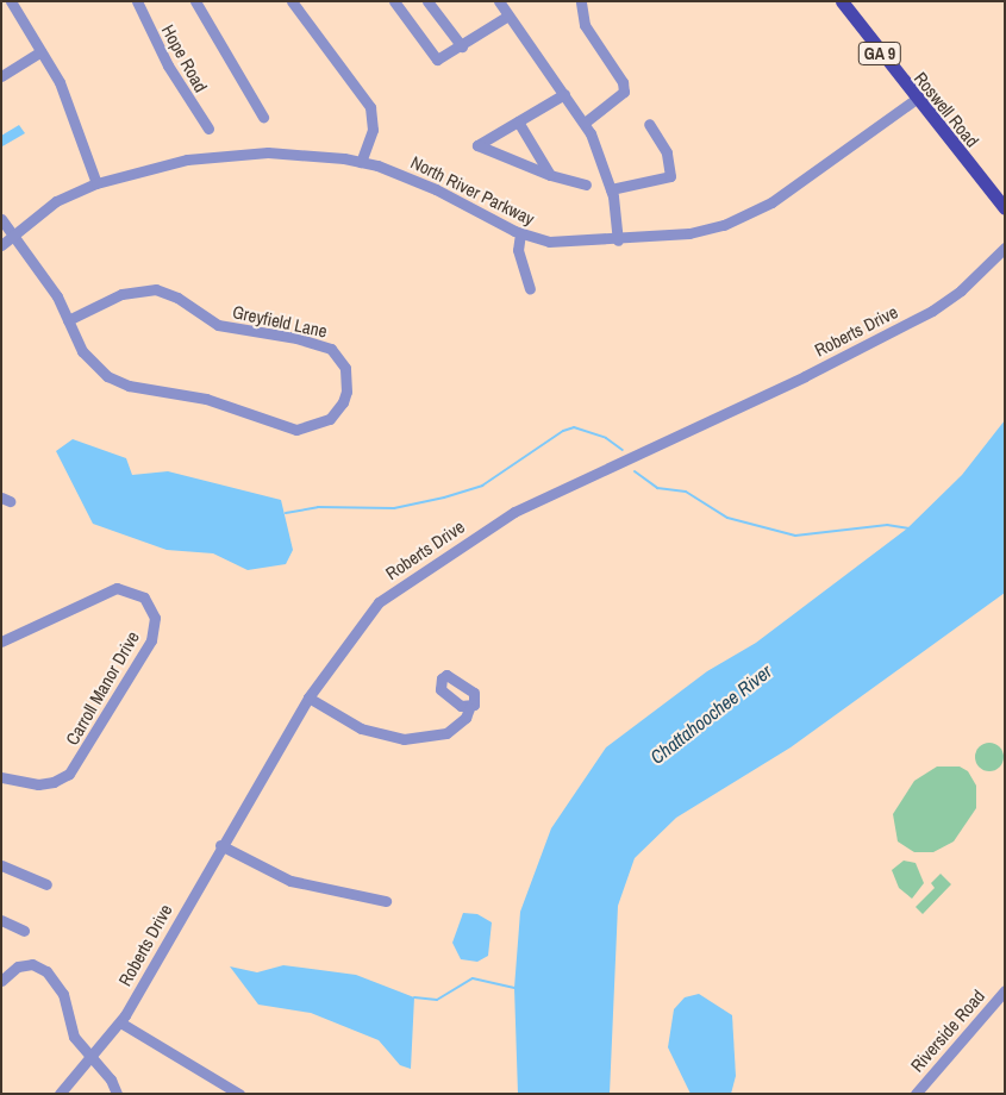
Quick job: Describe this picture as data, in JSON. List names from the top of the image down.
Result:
{
  "streets": {
    "main road": ["GA 9", "Roswell Road"],
    "street": [
      "Hope Road",
      "North River Parkway",
      "Greyfield Lane",
      "Roberts Drive",
      "Carroll Manor Drive",
      "Riverside Road"
    ]
  },
  "crossings": [
    ["Roswell Road", "North River Parkway"],
    ["North River Parkway", "Greyfield Lane"]
  ],
  "water": ["Chattahoochee River"]
}
